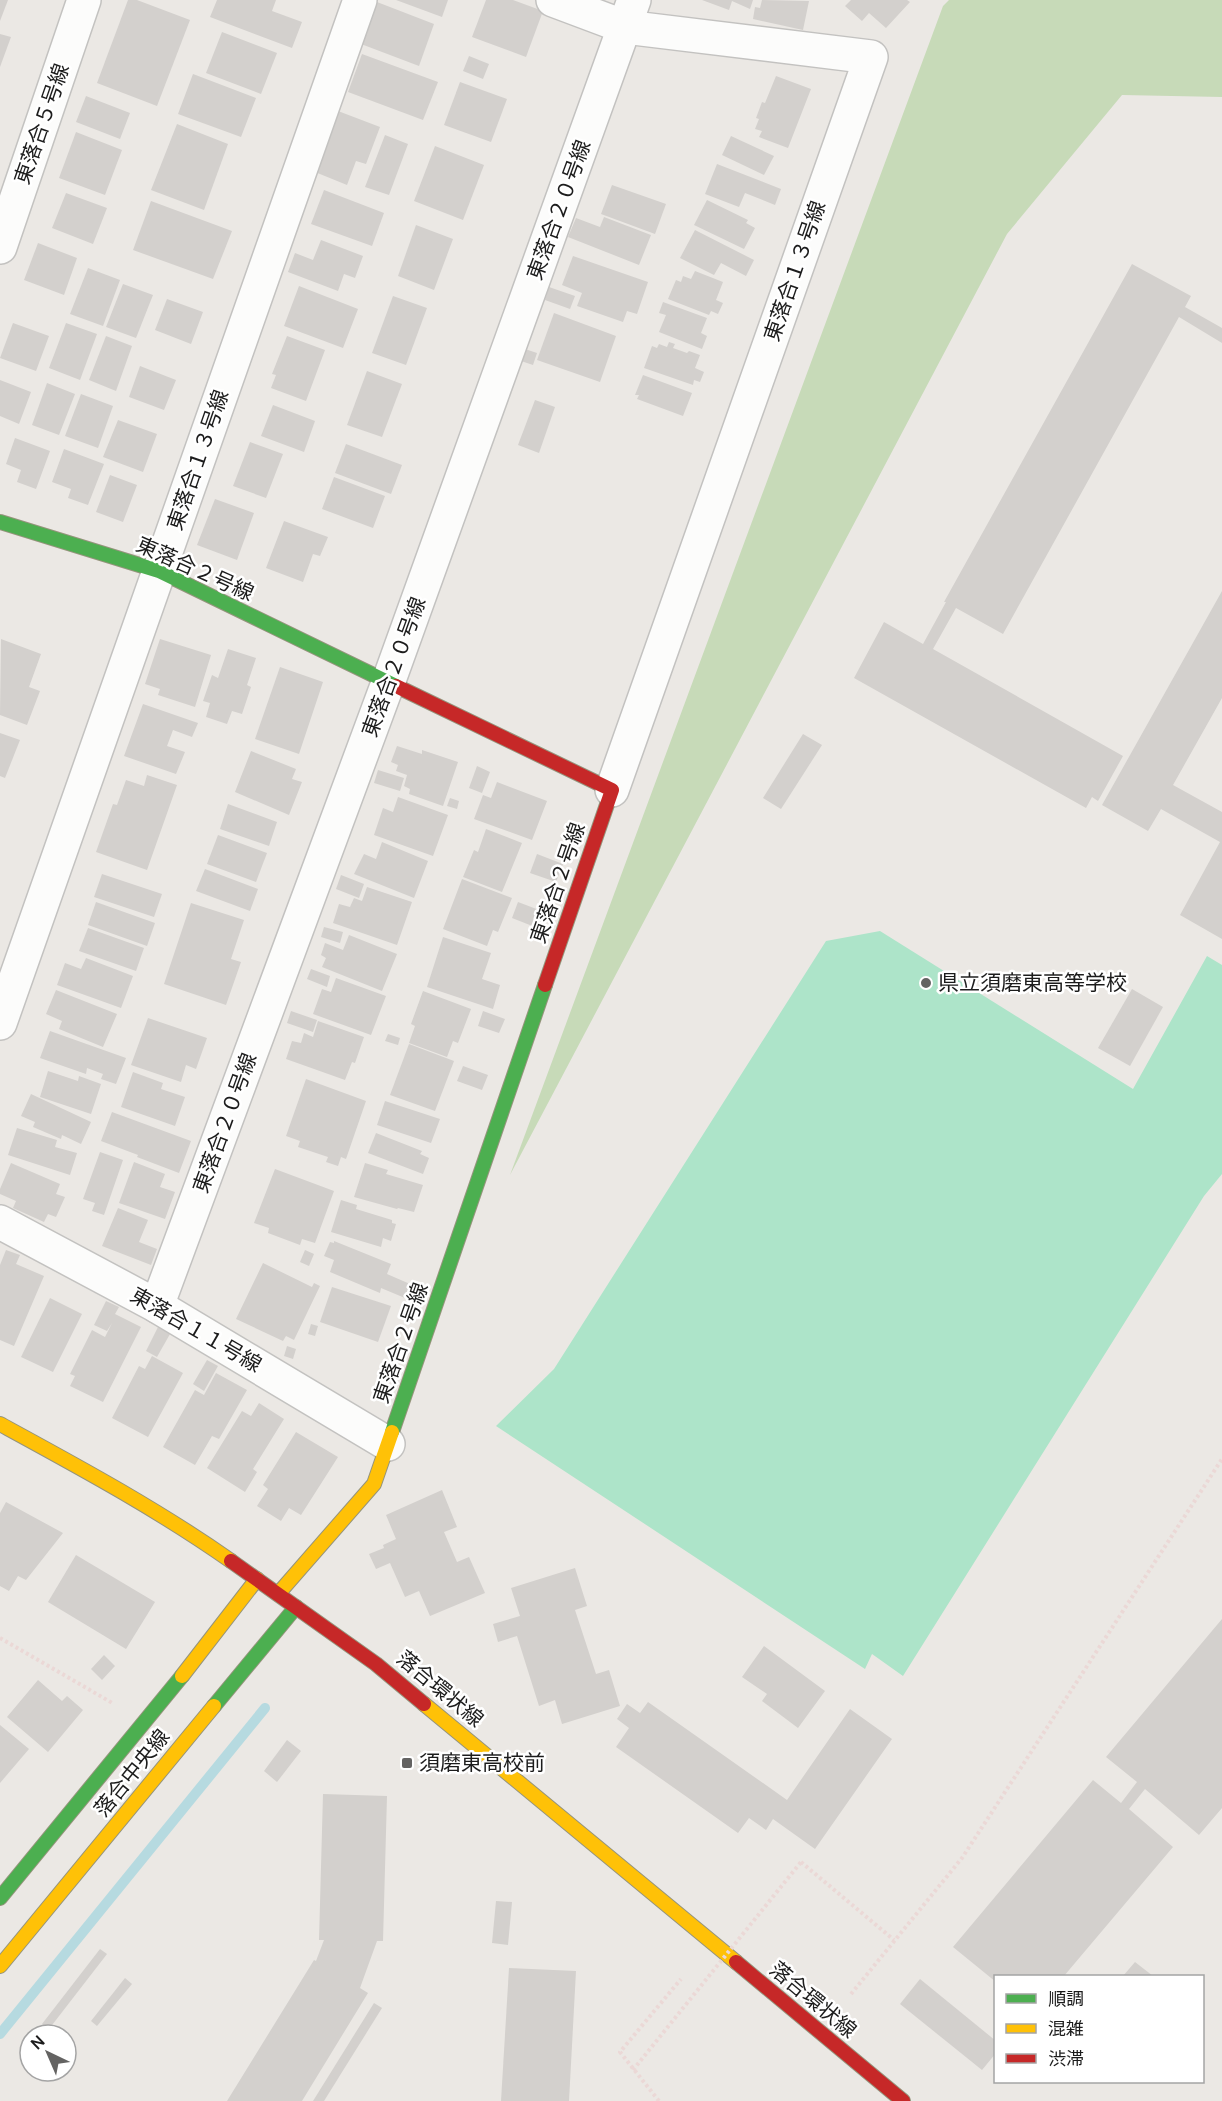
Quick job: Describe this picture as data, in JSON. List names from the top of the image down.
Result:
{
  "streets": {
    "street": [
      "東落合５号線",
      "東落合２０号線",
      "東落合１３号線",
      "東落合２号線",
      "東落合１１号線",
      "落合環状線",
      "落合中央線"
    ]
  },
  "crossings": [
    ["東落合２０号線", "東落合１３号線"],
    ["東落合２０号線", "東落合２号線"],
    ["東落合２０号線", "東落合１１号線"],
    ["東落合１３号線", "東落合２号線"],
    ["東落合２号線", "東落合１１号線"],
    ["東落合２号線", "落合環状線"],
    ["落合環状線", "落合中央線"]
  ],
  "places": {
    "other": ["県立須磨東高等学校"],
    "transit": ["須磨東高校前"]
  },
  "legend": ["順調", "混雑", "渋滞"],
  "north": "top left"
}
